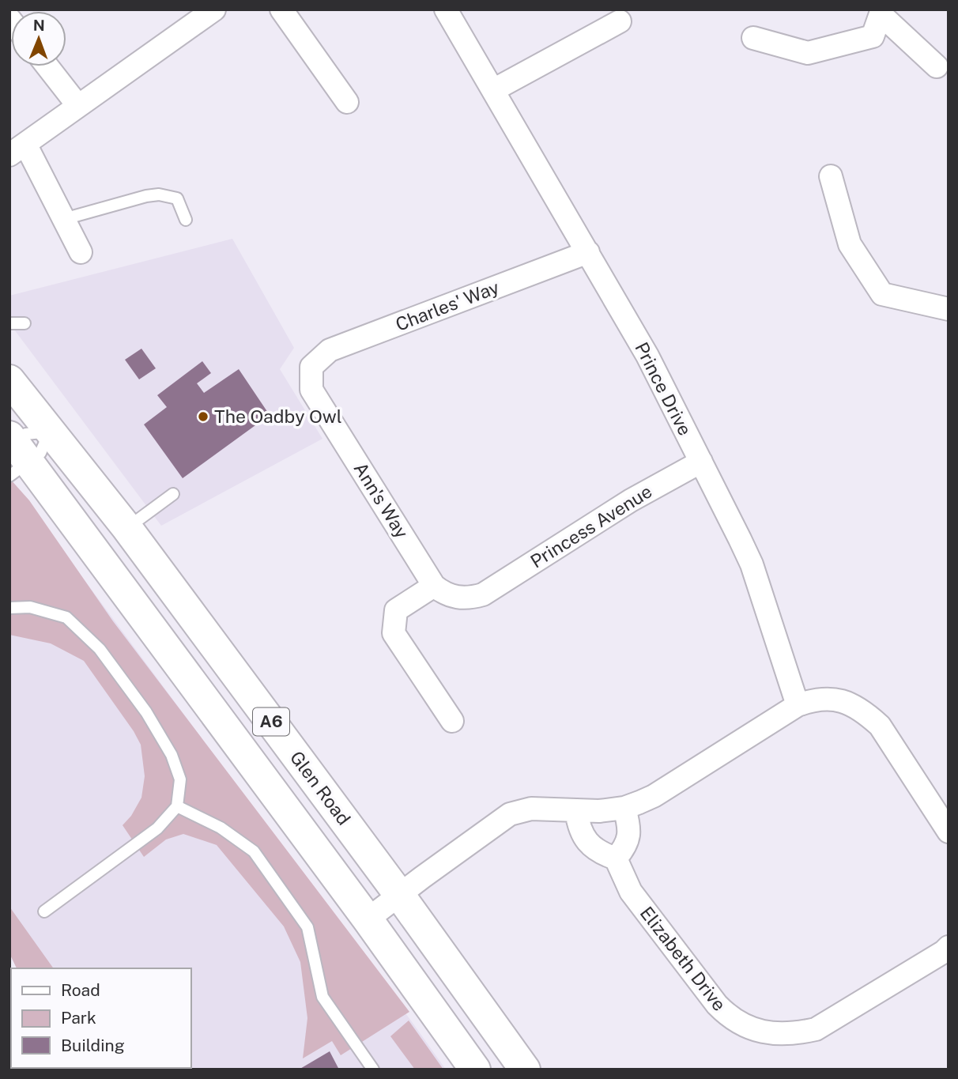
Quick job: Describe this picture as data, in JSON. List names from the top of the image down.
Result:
{
  "streets": {
    "highway": ["A6", "Glen Road"],
    "street": [
      "Charles' Way",
      "Prince Drive",
      "Ann's Way",
      "Princess Avenue",
      "Elizabeth Drive"
    ]
  },
  "crossings": [
    ["Charles' Way", "Prince Drive"],
    ["Charles' Way", "Ann's Way"],
    ["Prince Drive", "Princess Avenue"],
    ["Ann's Way", "Princess Avenue"]
  ],
  "places": ["The Oadby Owl"],
  "legend": ["Road", "Park", "Building"],
  "north": "top"
}
